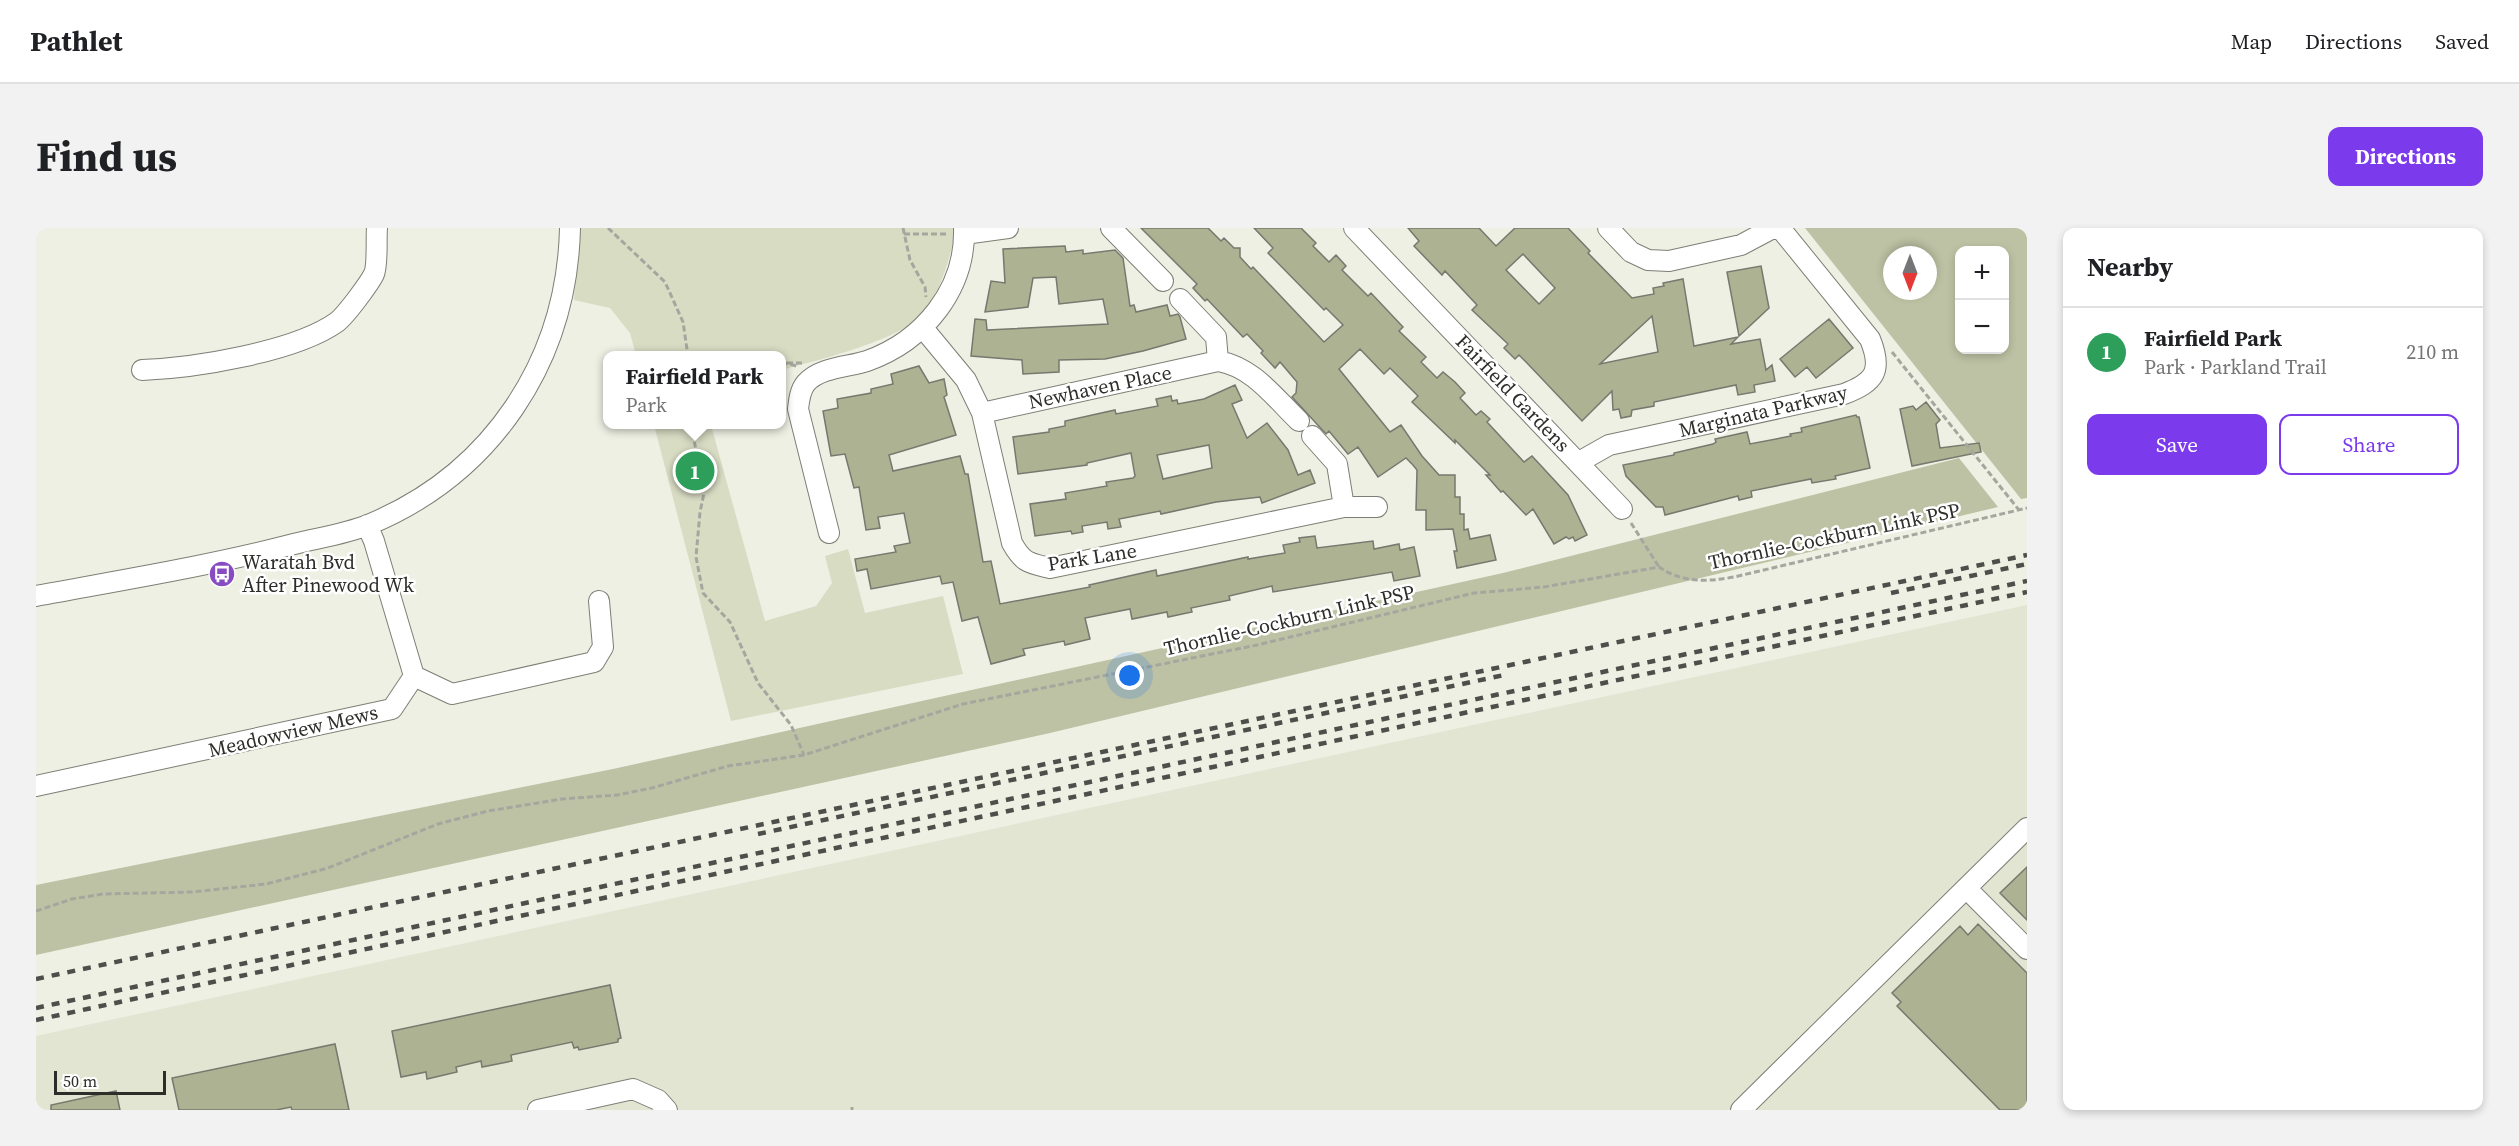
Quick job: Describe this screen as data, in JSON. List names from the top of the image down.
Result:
{
  "streets": {
    "street": [
      "Newhaven Place",
      "Fairfield Gardens",
      "Marginata Parkway",
      "Park Lane",
      "Meadowview Mews"
    ],
    "path": ["Thornlie-Cockburn Link PSP"]
  },
  "crossings": [
    ["Newhaven Place", "Park Lane"],
    ["Fairfield Gardens", "Marginata Parkway"]
  ],
  "places": {
    "bus stop": ["Waratah Bvd After Pinewood Wk"]
  },
  "scale_bar": "50 m",
  "north": "bottom",
  "page": {
    "header": "Pathlet",
    "nav": ["Map", "Directions", "Saved"],
    "title": "Find us",
    "buttons": [
      "Directions",
      ["Save", "Share"]
    ],
    "heading": "Nearby",
    "map_buttons": ["+", "−"],
    "list": [
      {
        "mark": "1",
        "name": "Fairfield Park",
        "note": "Park · Parkland Trail",
        "value": "210 m"
      }
    ],
    "popup": ["Fairfield Park", "Park"],
    "pins": "1",
    "scale": "50 m"
  }
}
